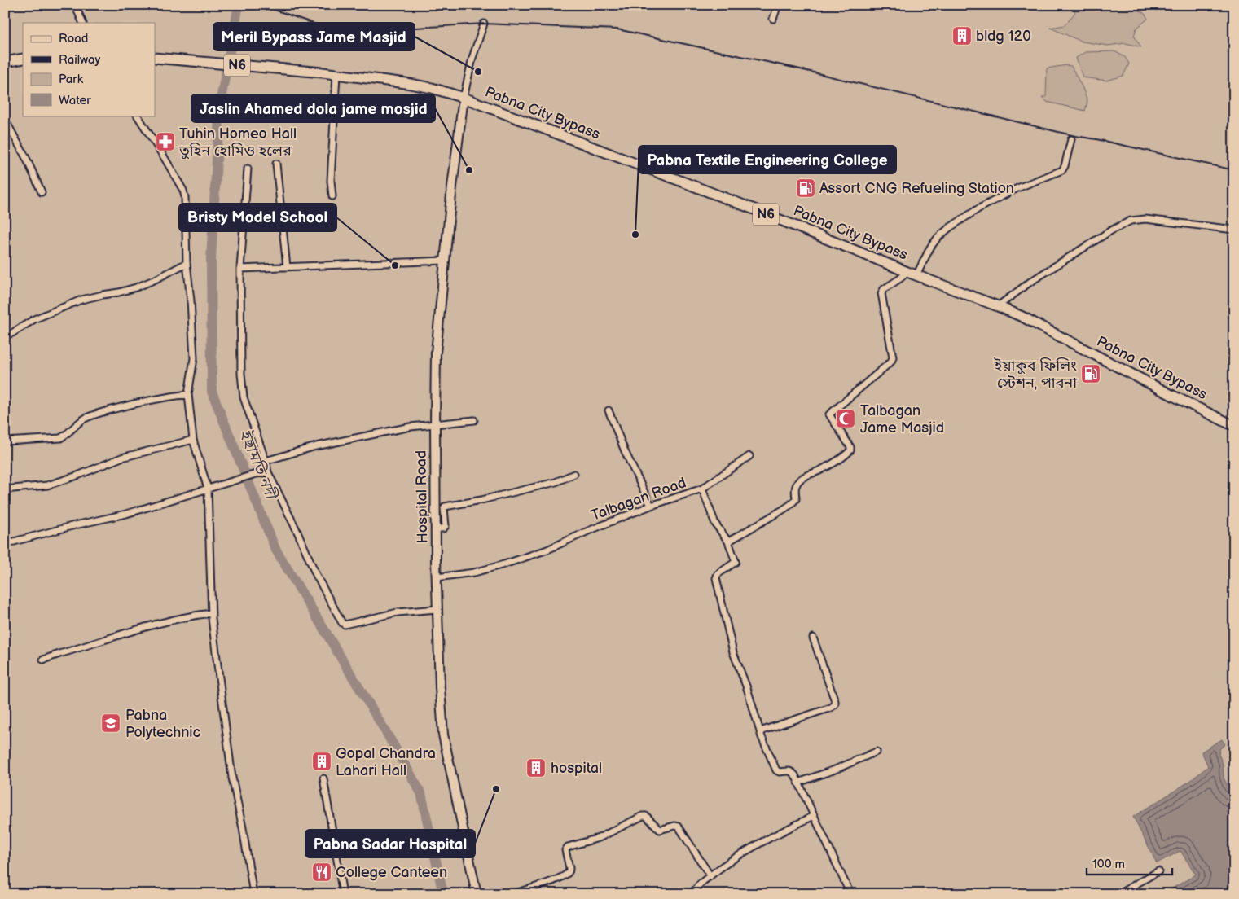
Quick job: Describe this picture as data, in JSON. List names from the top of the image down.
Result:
{
  "streets": {
    "highway": ["N6", "Pabna City Bypass"],
    "main road": ["Hospital Road"],
    "street": ["Talbagan Road"]
  },
  "crossings": [
    ["Pabna City Bypass", "Hospital Road"],
    ["Hospital Road", "Talbagan Road"]
  ],
  "water": ["ইছামতি নদী"],
  "places": {
    "building": ["bldg 120", "Gopal Chandra Lahari Hall", "hospital"],
    "other": [
      "Meril Bypass Jame Masjid",
      "Jaslin Ahamed dola jame mosjid",
      "Pabna Textile Engineering College",
      "Bristy Model School",
      "Pabna Sadar Hospital"
    ],
    "pharmacy": ["Tuhin Homeo Hall তুহিন হোমিও হলের"],
    "fuel station": ["Assort CNG Refueling Station", "ইয়াকুব ফিলিং স্টেশন, পাবনা"],
    "mosque": ["Talbagan Jame Masjid"],
    "school or university": ["Pabna Polytechnic"],
    "restaurant": ["College Canteen"]
  },
  "legend": [
    "Road",
    "Railway",
    "Park",
    "Water"
  ],
  "scale_bar": "100 m"
}
